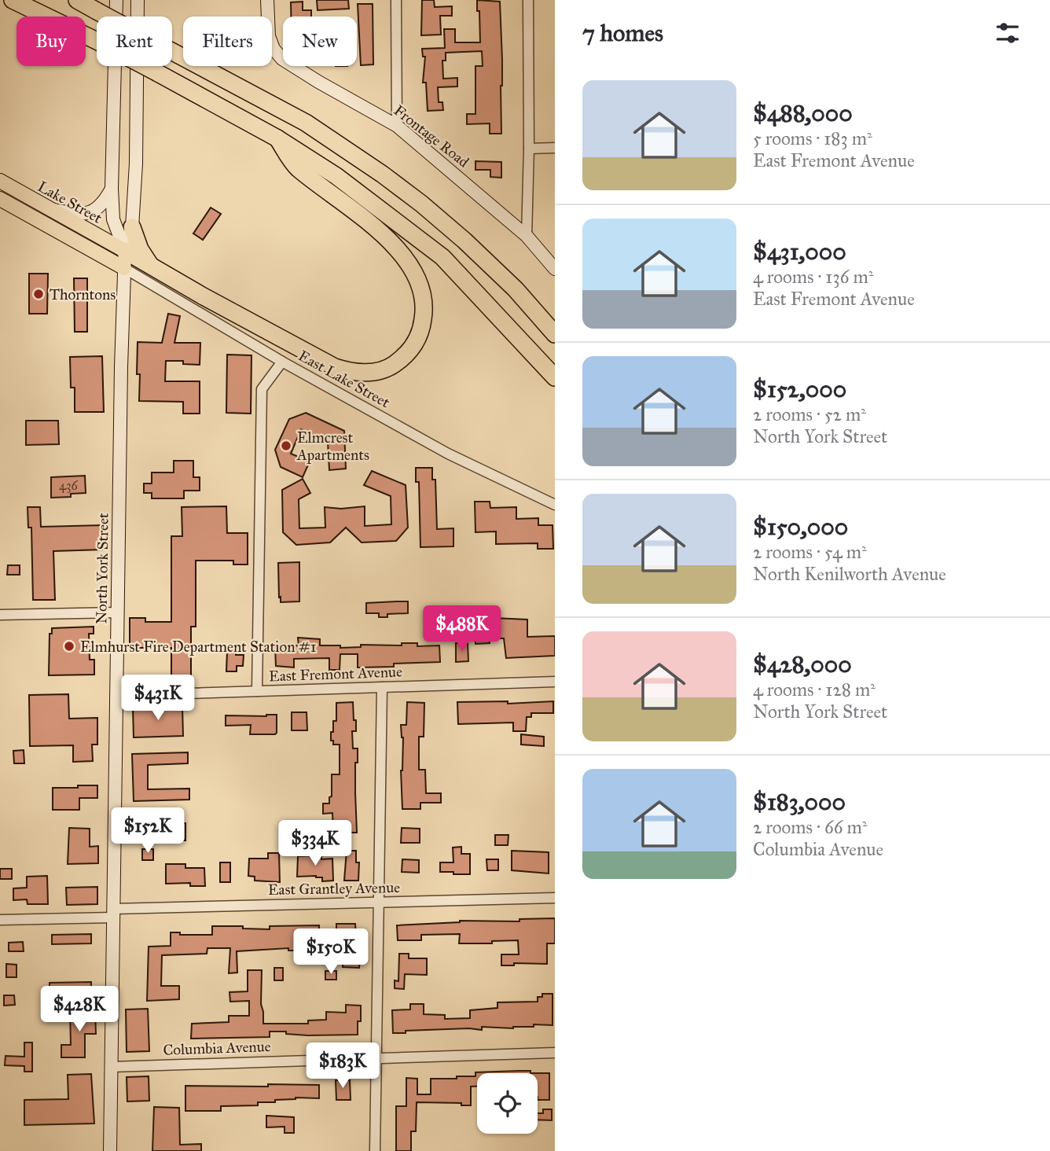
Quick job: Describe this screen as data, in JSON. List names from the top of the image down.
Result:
{
  "streets": {
    "main road": ["Frontage Road", "Lake Street", "North York Street"],
    "street": [
      "East Lake Street",
      "East Fremont Avenue",
      "East Grantley Avenue",
      "Columbia Avenue"
    ]
  },
  "crossings": [
    ["Lake Street", "East Lake Street"],
    ["Lake Street", "North York Street"],
    ["East Lake Street", "North York Street"],
    ["North York Street", "East Fremont Avenue"],
    ["North York Street", "East Grantley Avenue"],
    ["North York Street", "Columbia Avenue"]
  ],
  "places": ["Thorntons", "Elmcrest Apartments", "Elmhurst Fire Department Station #1"],
  "house_numbers": ["436"],
  "page": {
    "heading": "7 homes",
    "chip": [
      "Buy",
      "Rent",
      "Filters",
      "New"
    ],
    "list": [
      {
        "name": "$488,000",
        "note": "5 rooms · 183 m² · East Fremont Avenue"
      },
      {
        "name": "$431,000",
        "note": "4 rooms · 136 m² · East Fremont Avenue"
      },
      {
        "name": "$152,000",
        "note": "2 rooms · 52 m² · North York Street"
      },
      {
        "name": "$150,000",
        "note": "2 rooms · 54 m² · North Kenilworth Avenue"
      },
      {
        "name": "$428,000",
        "note": "4 rooms · 128 m² · North York Street"
      },
      {
        "name": "$183,000",
        "note": "2 rooms · 66 m² · Columbia Avenue"
      }
    ],
    "price": [
      "$488K",
      "$431K",
      "$152K",
      "$334K",
      "$150K",
      "$428K",
      "$183K"
    ]
  }
}
